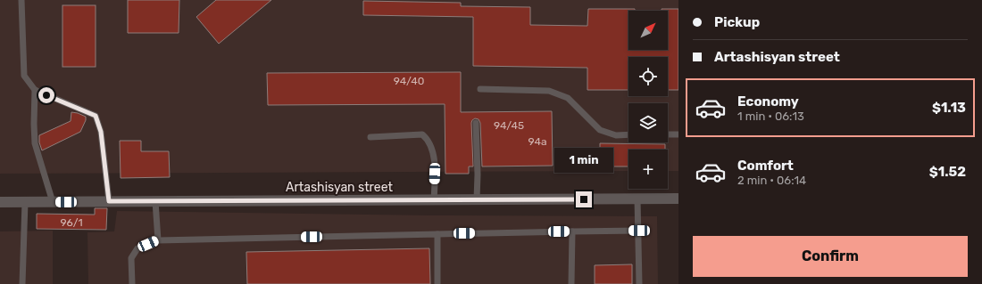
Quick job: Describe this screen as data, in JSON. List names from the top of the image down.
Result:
{
  "streets": {
    "street": ["Artashisyan street"]
  },
  "house_numbers": [
    "94/40",
    "94/45",
    "94a",
    "96/1"
  ],
  "north": "top right",
  "page": {
    "banner": ["Pickup", "Artashisyan street"],
    "map_buttons": "+",
    "list": [
      {
        "name": "Economy",
        "note": "1 min · 06:13",
        "value": "$1.13"
      },
      {
        "name": "Comfort",
        "note": "2 min · 06:14",
        "value": "$1.52"
      }
    ],
    "bubble": "1 min",
    "buttons": "Confirm"
  }
}
